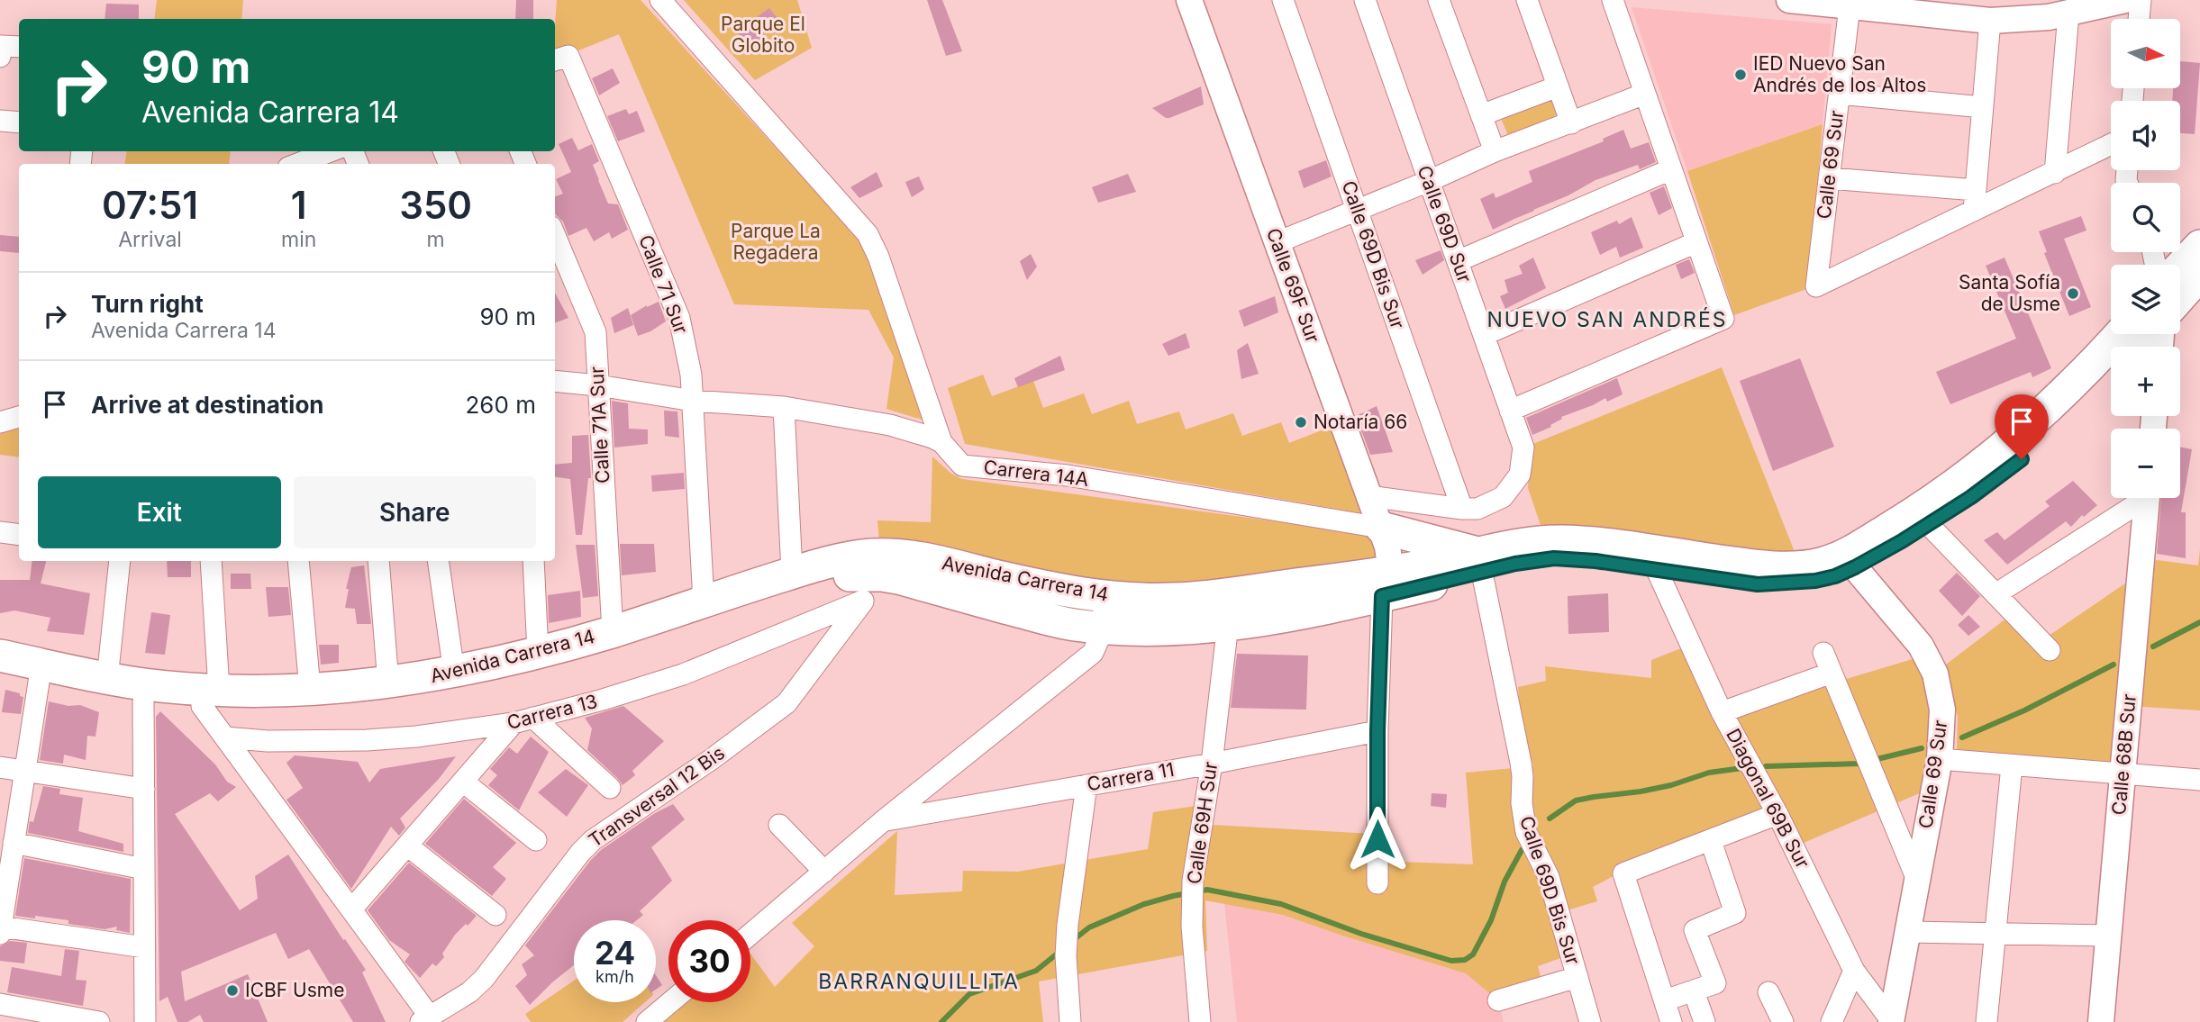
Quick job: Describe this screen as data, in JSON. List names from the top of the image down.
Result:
{
  "streets": {
    "main road": ["Avenida Carrera 14"],
    "street": [
      "Calle 69 Sur",
      "Calle 69D Sur",
      "Calle 69D Bis Sur",
      "Calle 71 Sur",
      "Calle 69F Sur",
      "Calle 71A Sur",
      "Carrera 14A",
      "Carrera 13",
      "Calle 68B Sur",
      "Carrera 11",
      "Transversal 12 Bis",
      "Diagonal 69B Sur",
      "Calle 69H Sur"
    ]
  },
  "crossings": [
    ["Calle 69 Sur", "Avenida Carrera 14"],
    ["Calle 69 Sur", "Diagonal 69B Sur"],
    ["Calle 69D Sur", "Calle 69D Bis Sur"],
    ["Calle 69D Bis Sur", "Avenida Carrera 14"],
    ["Calle 71 Sur", "Carrera 14A"],
    ["Calle 71 Sur", "Avenida Carrera 14"],
    ["Calle 69F Sur", "Carrera 14A"],
    ["Calle 69F Sur", "Avenida Carrera 14"],
    ["Calle 71A Sur", "Carrera 14A"],
    ["Calle 71A Sur", "Avenida Carrera 14"],
    ["Avenida Carrera 14", "Transversal 12 Bis"],
    ["Avenida Carrera 14", "Diagonal 69B Sur"],
    ["Avenida Carrera 14", "Calle 69H Sur"],
    ["Carrera 13", "Transversal 12 Bis"],
    ["Carrera 11", "Calle 69H Sur"]
  ],
  "districts": ["NUEVO SAN ANDRÉS", "BARRANQUILLITA"],
  "parks": ["Parque El Globito", "Parque La Regadera"],
  "places": [
    "IED Nuevo San Andrés de los Altos",
    "Santa Sofía de Usme",
    "Notaría 66",
    "ICBF Usme"
  ],
  "north": "right",
  "page": {
    "map_buttons": ["+", "−"],
    "turn": ["90 m", "Avenida Carrera 14"],
    "eta": [
      "07:51",
      "Arrival",
      "1",
      "min",
      "350",
      "m"
    ],
    "list": [
      {
        "name": "Turn right",
        "note": "Avenida Carrera 14",
        "value": "90 m"
      },
      {
        "name": "Arrive at destination",
        "value": "260 m"
      }
    ],
    "buttons": ["Exit", "Share"],
    "speed": "24 km/h",
    "limit": "30"
  }
}
